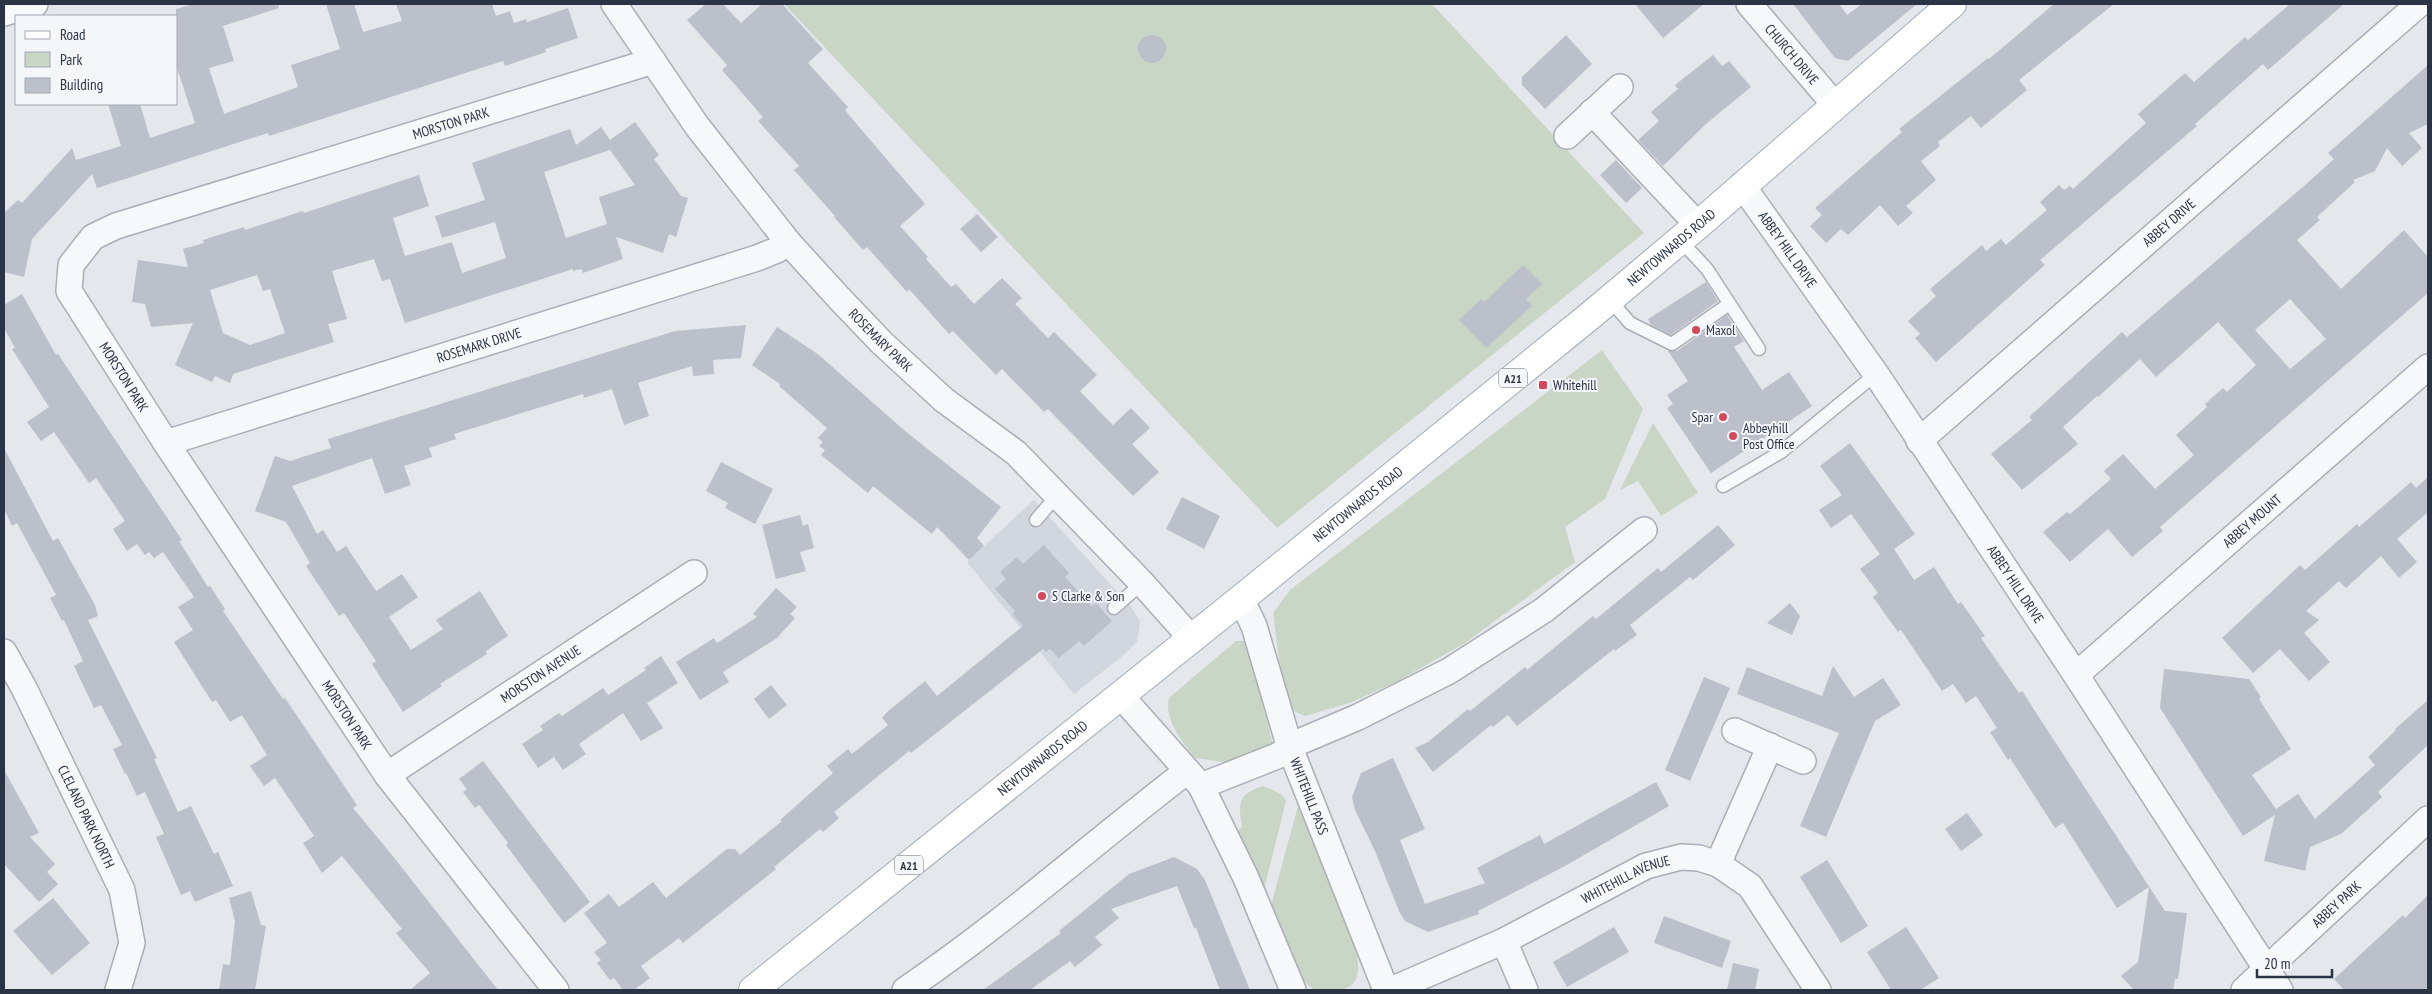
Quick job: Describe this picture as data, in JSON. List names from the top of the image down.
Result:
{
  "streets": {
    "main road": ["NEWTOWNARDS ROAD", "A21"],
    "street": [
      "CHURCH DRIVE",
      "MORSTON PARK",
      "ABBEY DRIVE",
      "ABBEY HILL DRIVE",
      "ROSEMARY PARK",
      "ROSEMARK DRIVE",
      "ABBEY MOUNT",
      "MORSTON AVENUE",
      "WHITEHILL PASS",
      "CLELAND PARK NORTH",
      "WHITEHILL AVENUE",
      "ABBEY PARK"
    ]
  },
  "crossings": [
    ["CHURCH DRIVE", "NEWTOWNARDS ROAD"],
    ["MORSTON PARK", "ROSEMARY PARK"],
    ["MORSTON PARK", "ROSEMARK DRIVE"],
    ["MORSTON PARK", "MORSTON AVENUE"],
    ["ABBEY DRIVE", "ABBEY HILL DRIVE"],
    ["NEWTOWNARDS ROAD", "ABBEY HILL DRIVE"],
    ["NEWTOWNARDS ROAD", "ROSEMARY PARK"],
    ["NEWTOWNARDS ROAD", "WHITEHILL PASS"],
    ["ABBEY HILL DRIVE", "ABBEY MOUNT"],
    ["ABBEY HILL DRIVE", "ABBEY PARK"],
    ["ROSEMARY PARK", "ROSEMARK DRIVE"]
  ],
  "places": {
    "other": [
      "Maxol",
      "Spar",
      "Abbeyhill Post Office",
      "S Clarke & Son"
    ],
    "transit": ["Whitehill"]
  },
  "legend": ["Road", "Park", "Building"],
  "scale_bar": "20 m"
}
